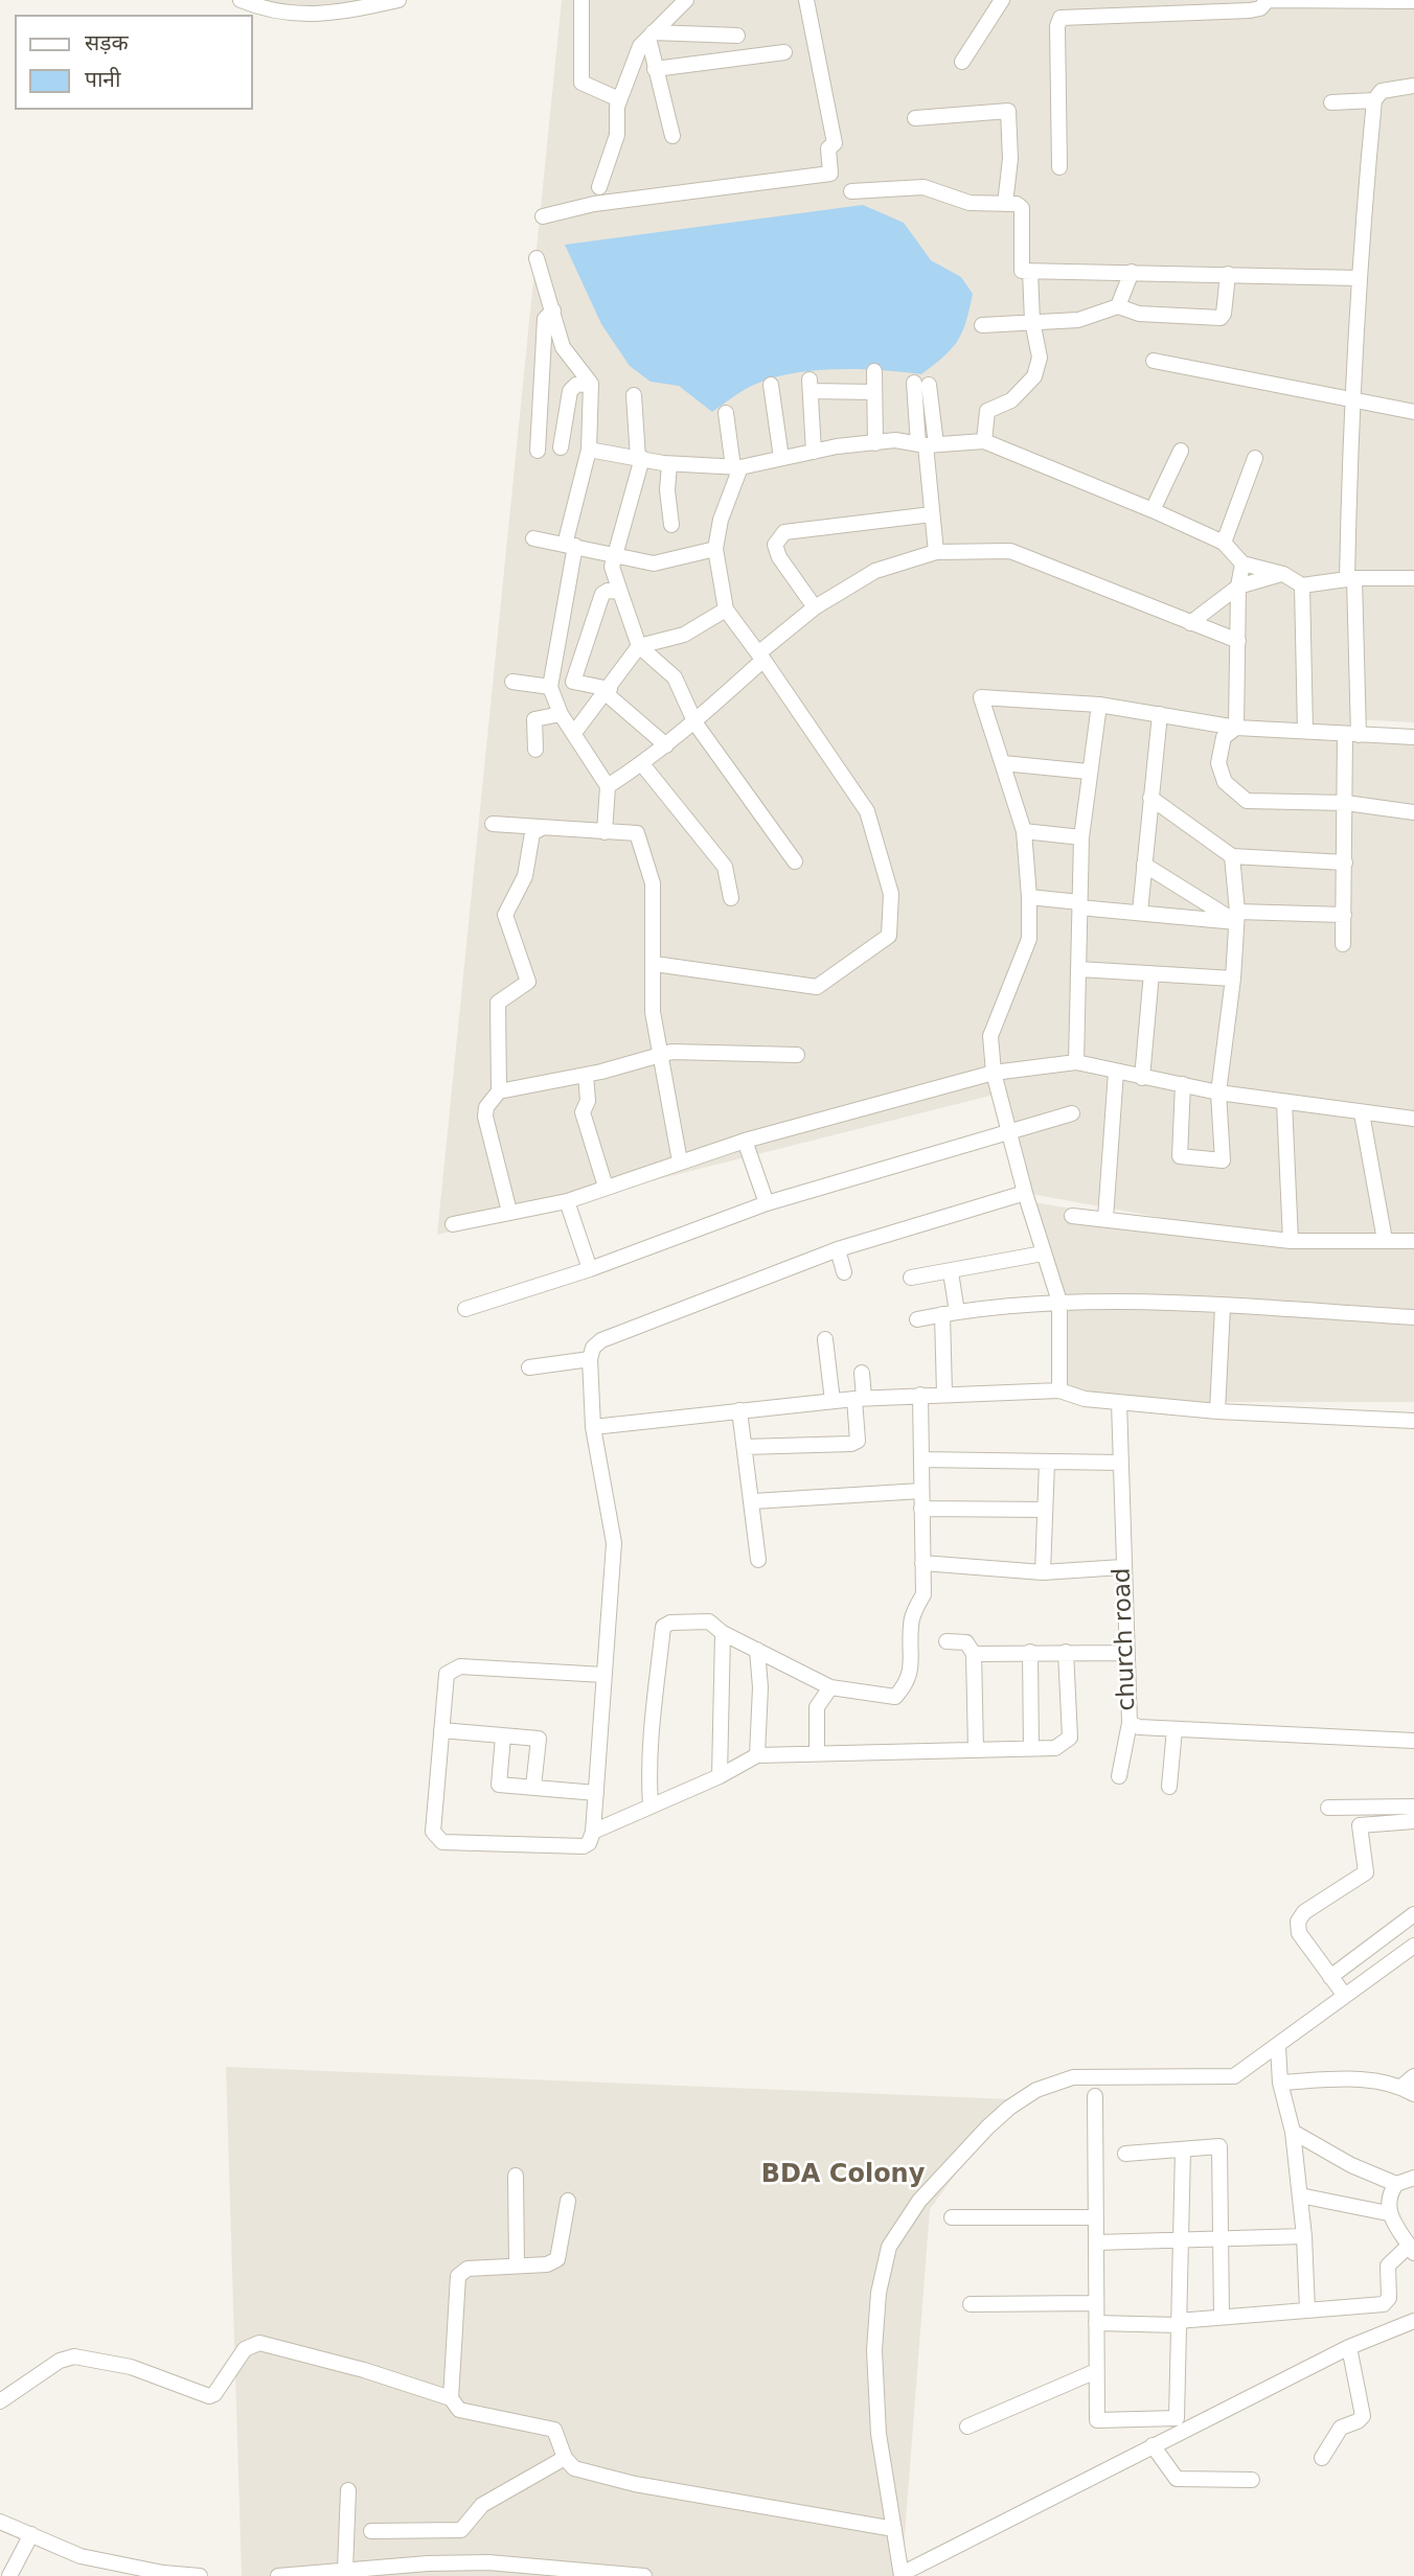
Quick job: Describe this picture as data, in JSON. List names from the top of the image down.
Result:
{
  "streets": {
    "street": ["church road"]
  },
  "districts": ["BDA Colony"],
  "legend": ["सड़क", "पानी"]
}
